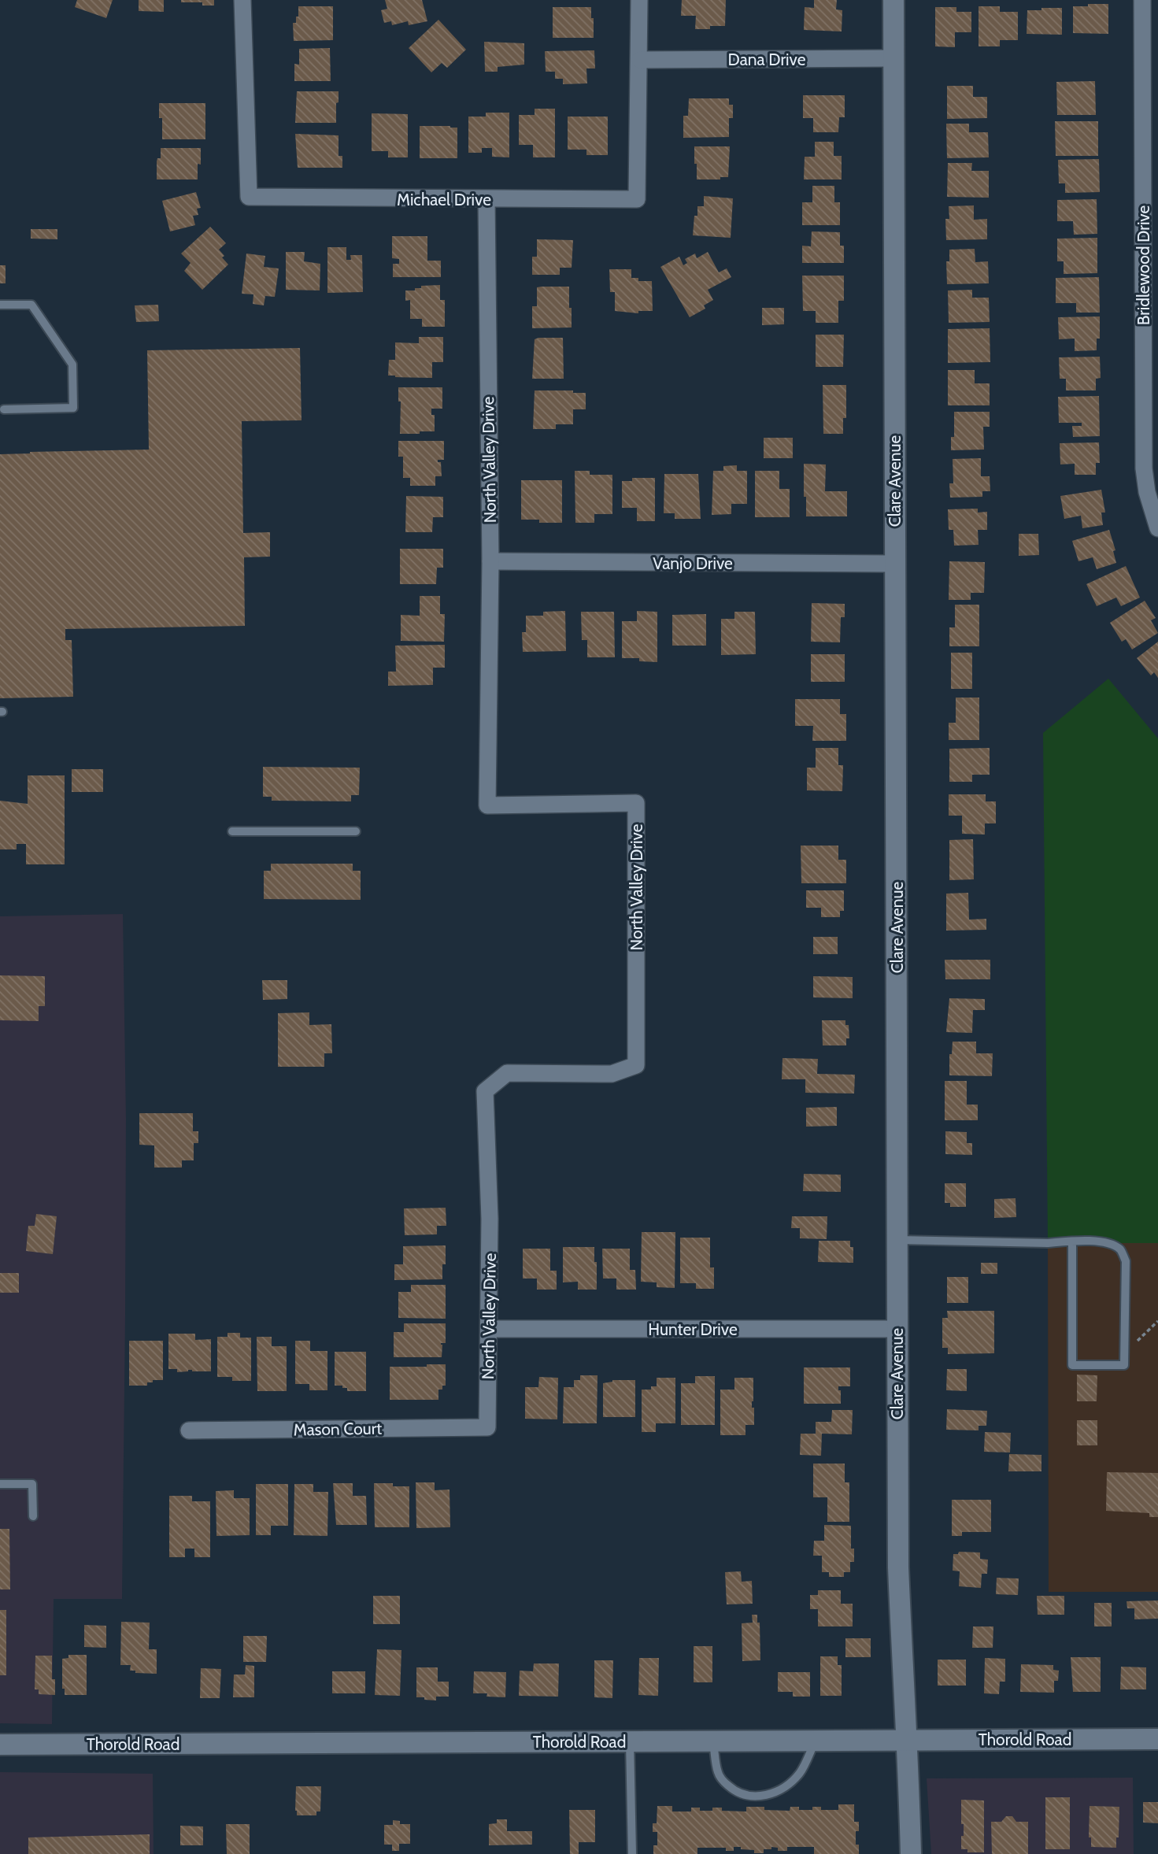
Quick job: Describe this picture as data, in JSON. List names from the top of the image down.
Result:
{
  "streets": {
    "street": [
      "Dana Drive",
      "Michael Drive",
      "Bridlewood Drive",
      "North Valley Drive",
      "Clare Avenue",
      "Vanjo Drive",
      "Hunter Drive",
      "Mason Court",
      "Thorold Road"
    ]
  },
  "crossings": [
    ["Dana Drive", "Michael Drive"],
    ["Dana Drive", "Clare Avenue"],
    ["Michael Drive", "North Valley Drive"],
    ["North Valley Drive", "Vanjo Drive"],
    ["North Valley Drive", "Hunter Drive"],
    ["North Valley Drive", "Mason Court"],
    ["Clare Avenue", "Vanjo Drive"],
    ["Clare Avenue", "Hunter Drive"],
    ["Clare Avenue", "Thorold Road"]
  ]
}
